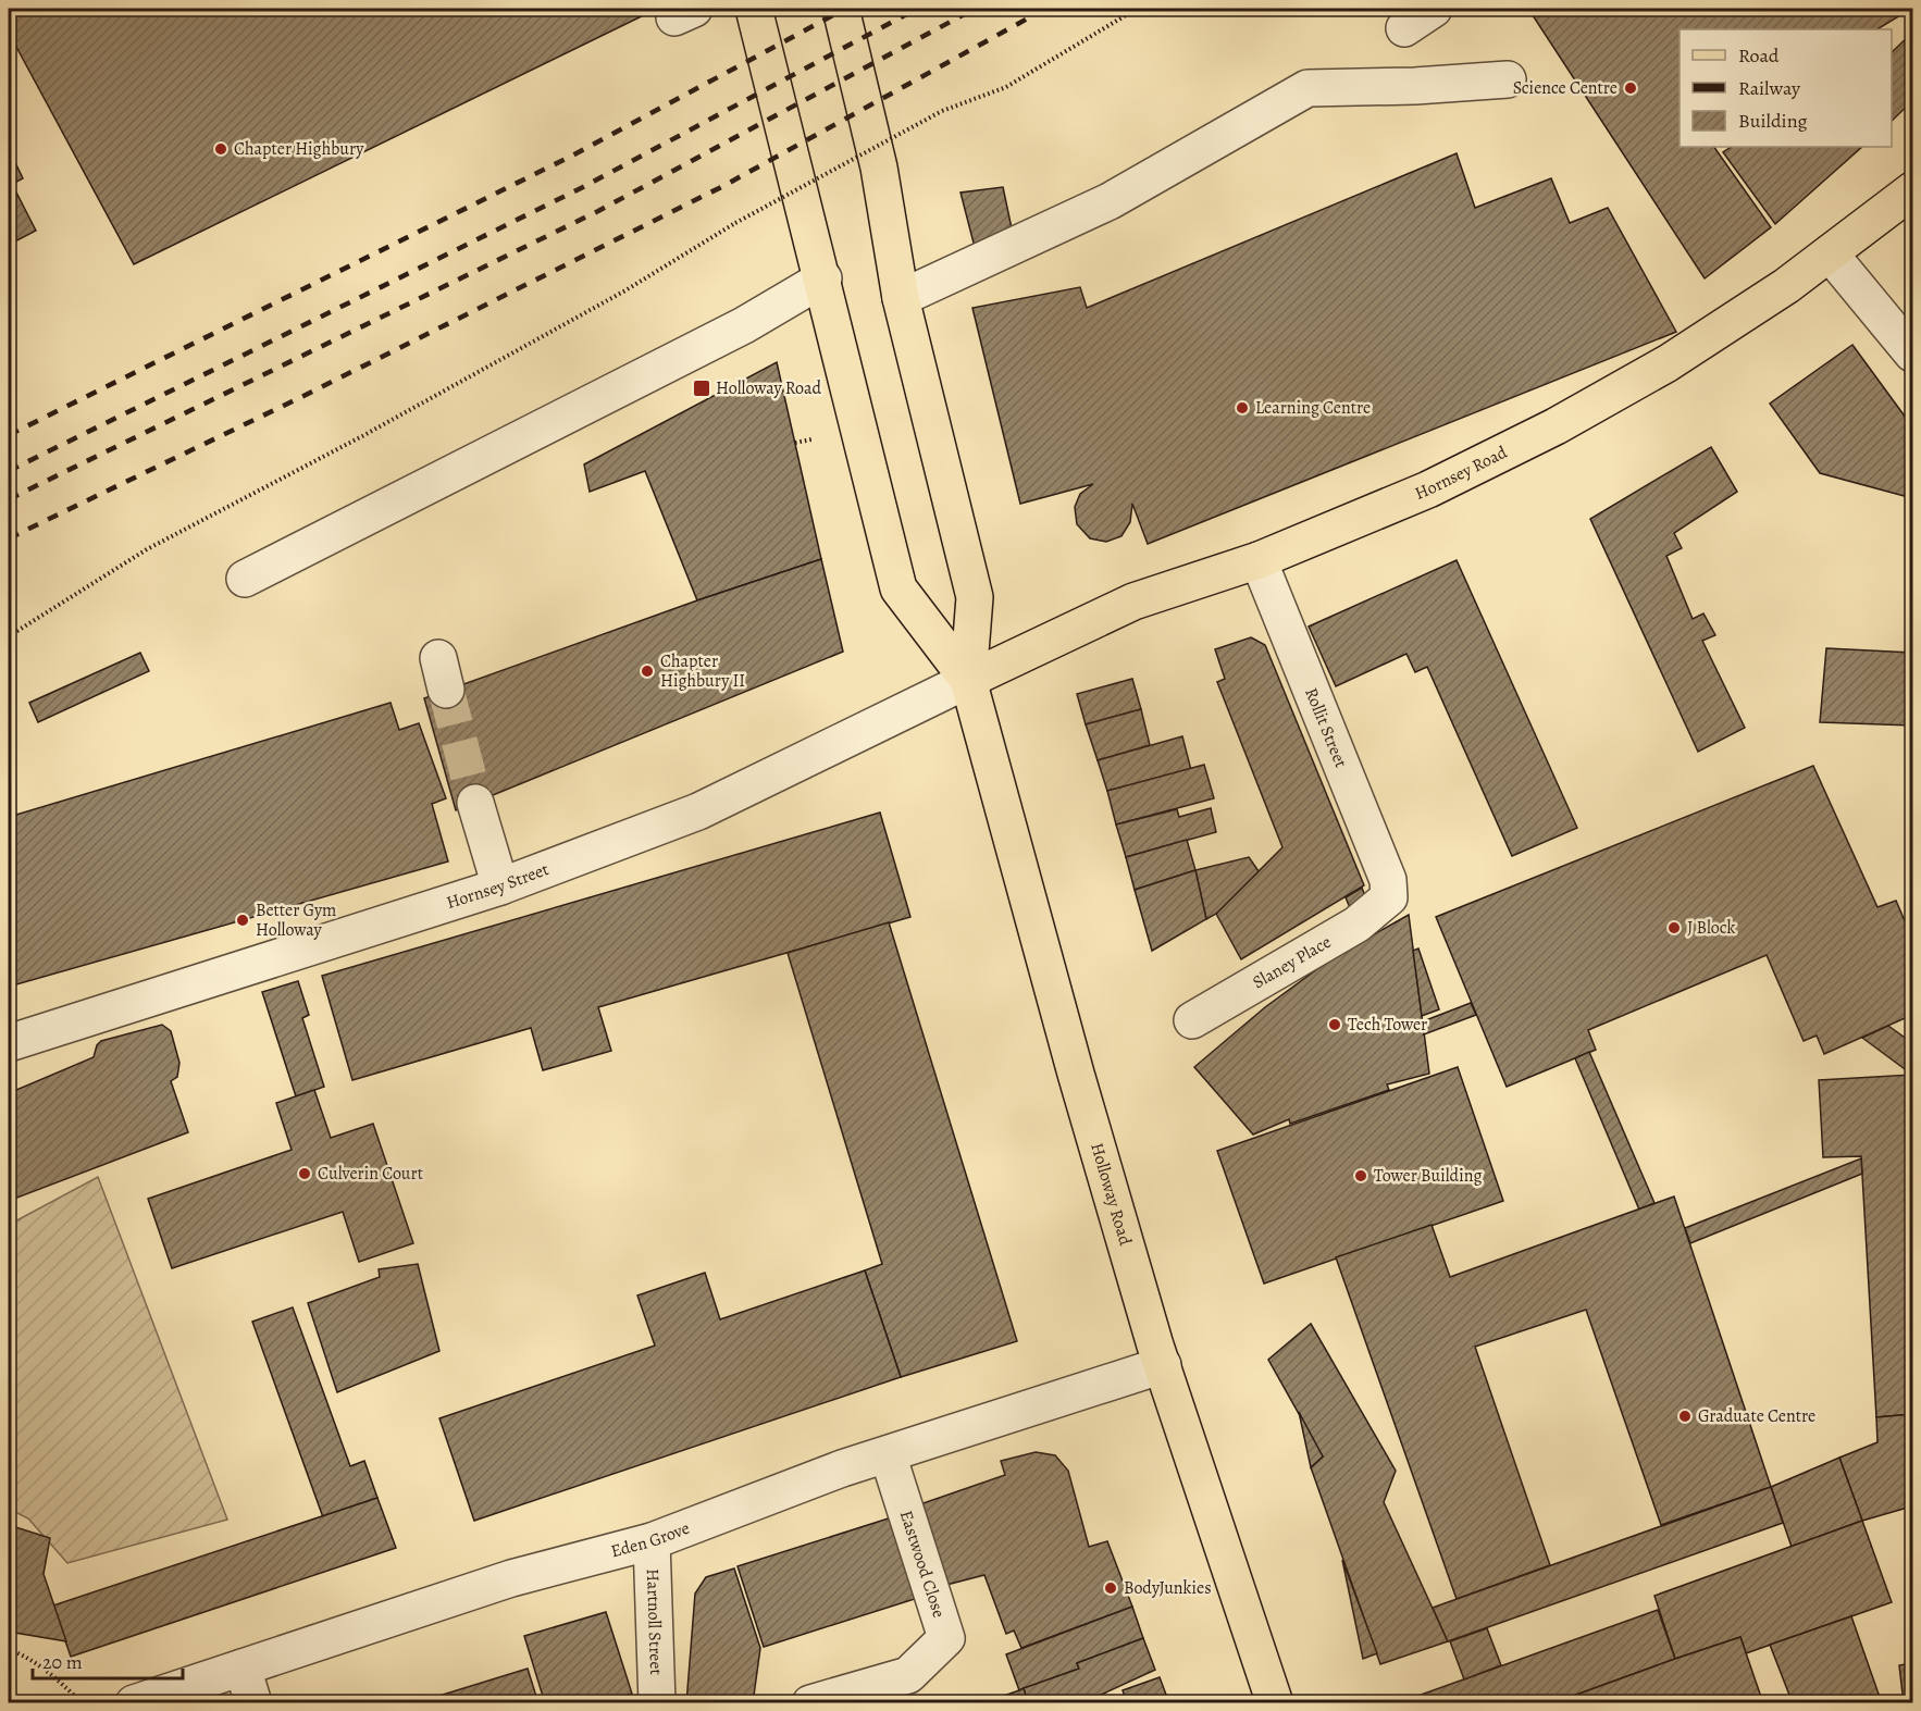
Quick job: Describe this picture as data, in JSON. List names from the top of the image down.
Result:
{
  "streets": {
    "main road": ["Hornsey Road", "Holloway Road"],
    "street": [
      "Rollit Street",
      "Hornsey Street",
      "Slaney Place",
      "Eden Grove",
      "Eastwood Close",
      "Hartnoll Street"
    ]
  },
  "crossings": [
    ["Hornsey Road", "Rollit Street"],
    ["Hornsey Road", "Hornsey Street"],
    ["Hornsey Road", "Holloway Road"],
    ["Rollit Street", "Slaney Place"],
    ["Hornsey Street", "Holloway Road"],
    ["Holloway Road", "Eden Grove"],
    ["Eden Grove", "Eastwood Close"],
    ["Eden Grove", "Hartnoll Street"]
  ],
  "places": {
    "other": [
      "Science Centre",
      "Chapter Highbury",
      "Learning Centre",
      "Chapter Highbury II",
      "Better Gym Holloway",
      "J Block",
      "Tech Tower",
      "Culverin Court",
      "Tower Building",
      "Graduate Centre",
      "BodyJunkies"
    ],
    "transit": ["Holloway Road"]
  },
  "legend": ["Road", "Railway", "Building"],
  "scale_bar": "20 m"
}
